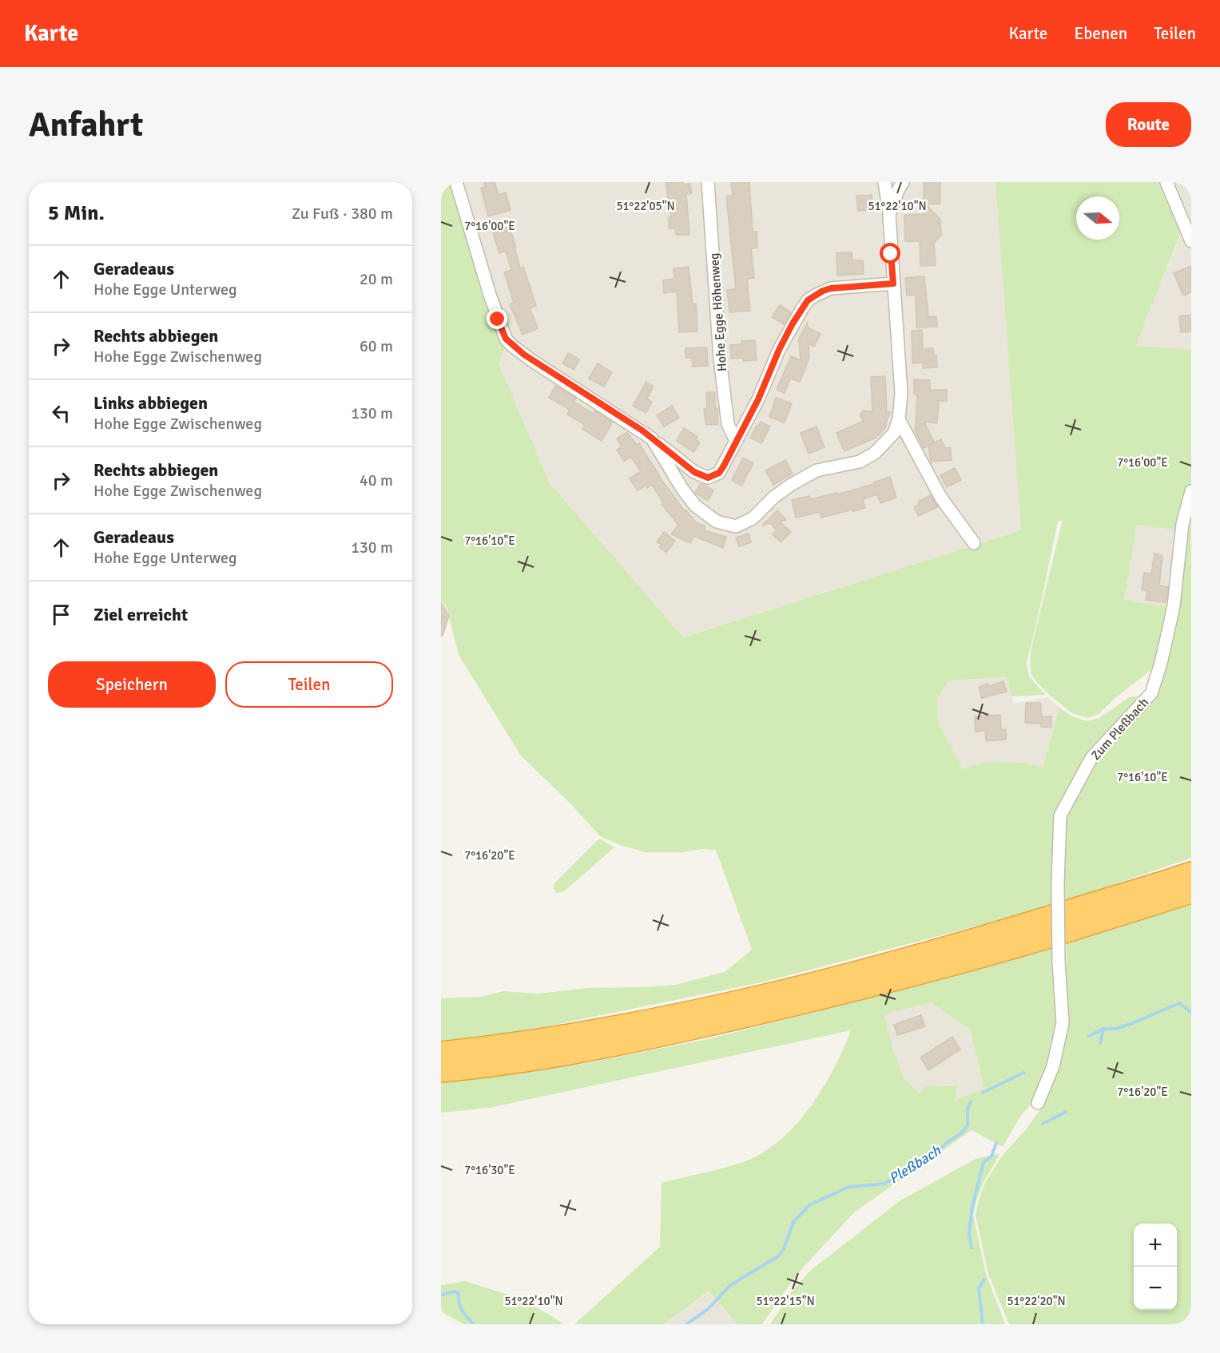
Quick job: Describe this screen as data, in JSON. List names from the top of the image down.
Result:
{
  "streets": {
    "street": ["Hohe Egge Höhenweg", "Zum Pleßbach"]
  },
  "water": ["Pleßbach"],
  "north": "right",
  "page": {
    "header": "Karte",
    "nav": ["Karte", "Ebenen", "Teilen"],
    "buttons": [
      "Route",
      ["Speichern", "Teilen"]
    ],
    "title": "Anfahrt",
    "heading": ["5 Min.", "Zu Fuß · 380 m"],
    "list": [
      ["Geradeaus", "Hohe Egge Unterweg", "20 m"],
      ["Rechts abbiegen", "Hohe Egge Zwischenweg", "60 m"],
      ["Links abbiegen", "Hohe Egge Zwischenweg", "130 m"],
      ["Rechts abbiegen", "Hohe Egge Zwischenweg", "40 m"],
      ["Geradeaus", "Hohe Egge Unterweg", "130 m"],
      "Ziel erreicht"
    ],
    "map_buttons": ["+", "−"]
  },
  "coordinates": [
    "51°22'05\"N",
    "51°22'10\"N",
    "7°16'00\"E",
    "7°16'10\"E",
    "7°16'20\"E",
    "7°16'30\"E",
    "51°22'15\"N",
    "51°22'20\"N"
  ]
}
